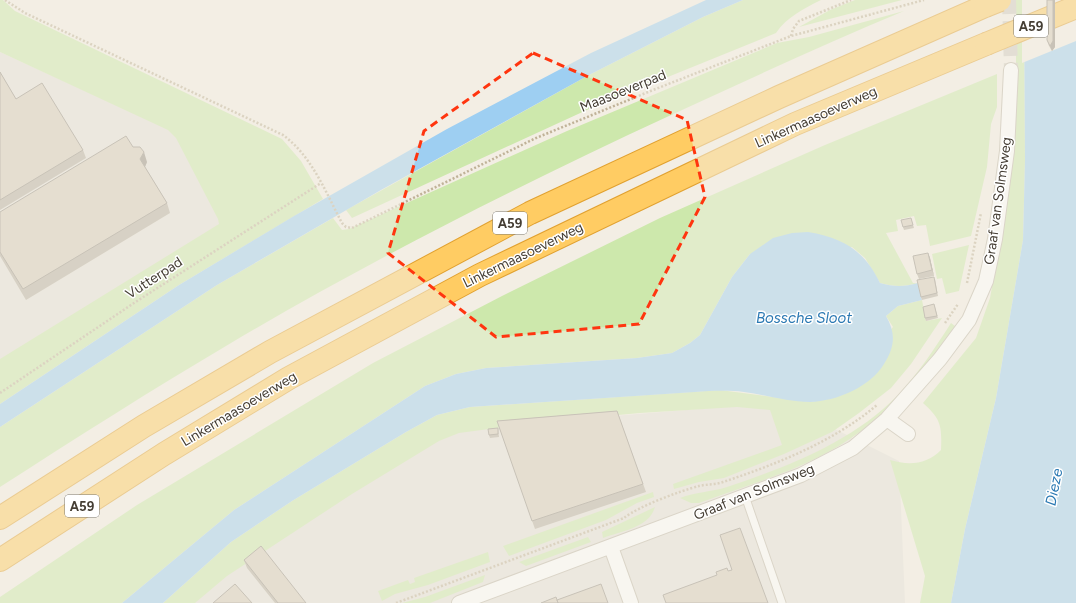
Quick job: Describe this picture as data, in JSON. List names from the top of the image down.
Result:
{
  "streets": {
    "highway": ["A59", "Linkermaasoeverweg"],
    "street": ["Graaf van Solmsweg"],
    "path": ["Maasoeverpad", "Vutterpad"]
  },
  "crossings": [
    ["Maasoeverpad", "Vutterpad"]
  ],
  "water": ["Bossche Sloot", "Dieze"]
}
